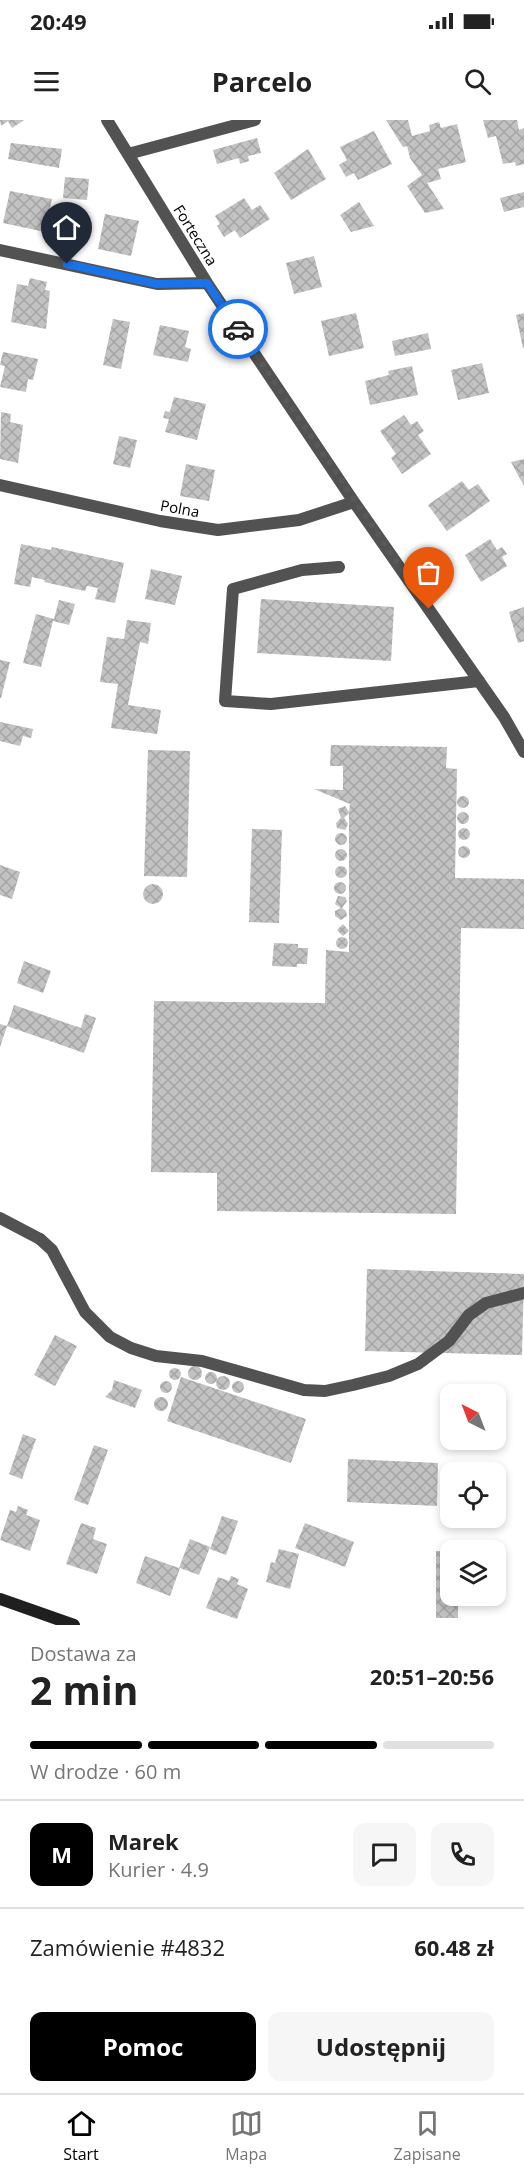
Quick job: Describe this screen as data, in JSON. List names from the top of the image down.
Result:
{
  "streets": {
    "street": ["Forteczna", "Polna"]
  },
  "crossings": [
    ["Forteczna", "Polna"]
  ],
  "north": "top left",
  "page": {
    "status": "20:49",
    "header": "Parcelo",
    "heading": ["2 min", "Dostawa za", "20:51–20:56"],
    "panel": [
      "Marek",
      "Kurier · 4.9",
      "Zamówienie #4832",
      "60.48 zł"
    ],
    "bar": "W drodze · 60 m",
    "round": "M",
    "buttons": ["Pomoc", "Udostępnij"],
    "tabs": ["Start", "Mapa", "Zapisane"]
  }
}
